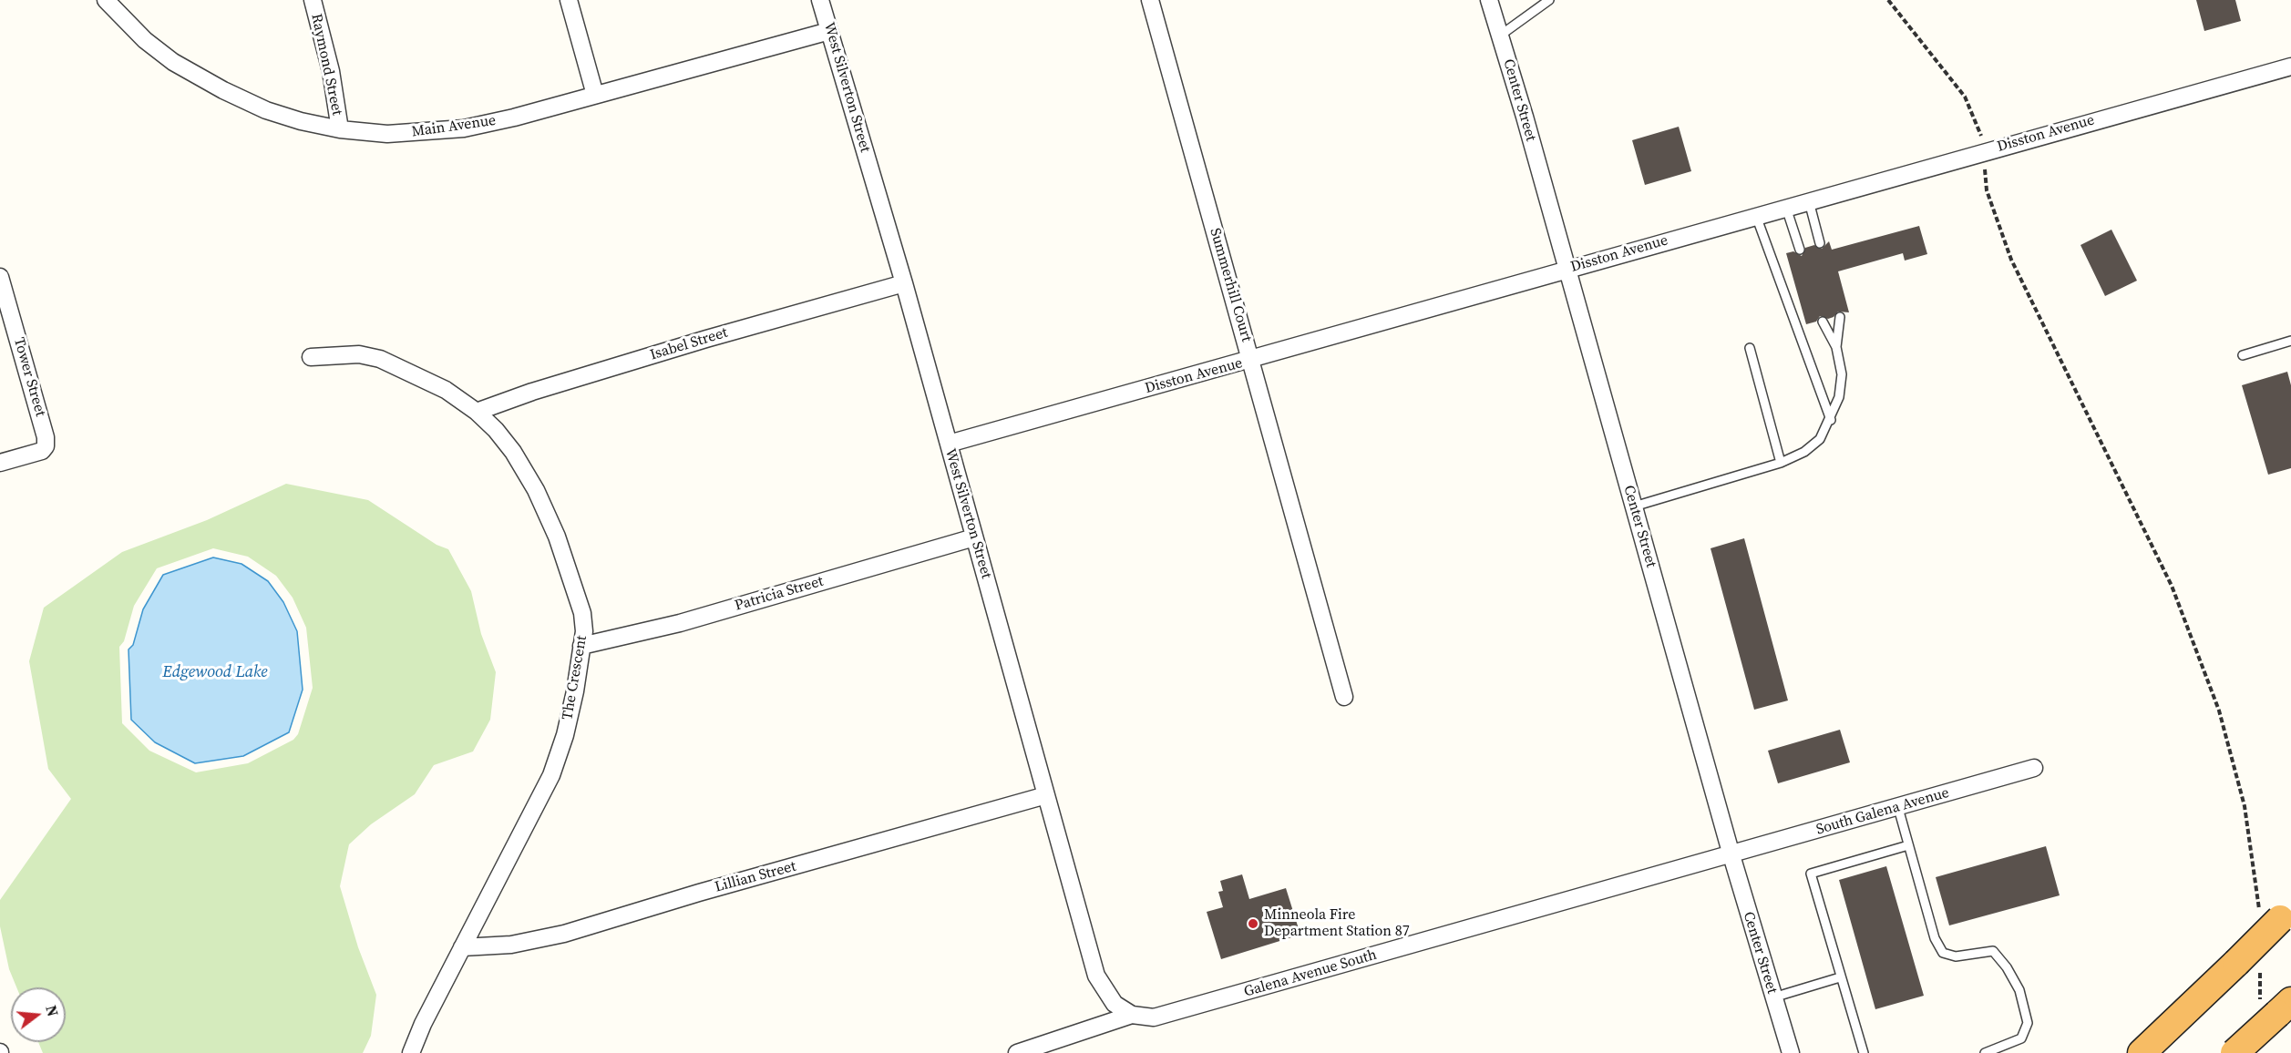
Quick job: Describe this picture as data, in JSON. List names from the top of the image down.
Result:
{
  "streets": {
    "street": [
      "Raymond Street",
      "West Silverton Street",
      "Center Street",
      "Main Avenue",
      "Disston Avenue",
      "Summerhill Court",
      "Isabel Street",
      "Tower Street",
      "Patricia Street",
      "The Crescent",
      "South Galena Avenue",
      "Lillian Street",
      "Galena Avenue South"
    ]
  },
  "crossings": [
    ["Raymond Street", "Main Avenue"],
    ["West Silverton Street", "Main Avenue"],
    ["West Silverton Street", "Disston Avenue"],
    ["West Silverton Street", "Isabel Street"],
    ["West Silverton Street", "Patricia Street"],
    ["West Silverton Street", "Lillian Street"],
    ["West Silverton Street", "Galena Avenue South"],
    ["Center Street", "Disston Avenue"],
    ["Center Street", "South Galena Avenue"],
    ["Center Street", "Galena Avenue South"],
    ["Disston Avenue", "Summerhill Court"],
    ["Isabel Street", "The Crescent"],
    ["Patricia Street", "The Crescent"],
    ["The Crescent", "Lillian Street"],
    ["South Galena Avenue", "Galena Avenue South"]
  ],
  "water": ["Edgewood Lake"],
  "places": ["Minneola Fire Department Station 87"],
  "north": "right"
}
